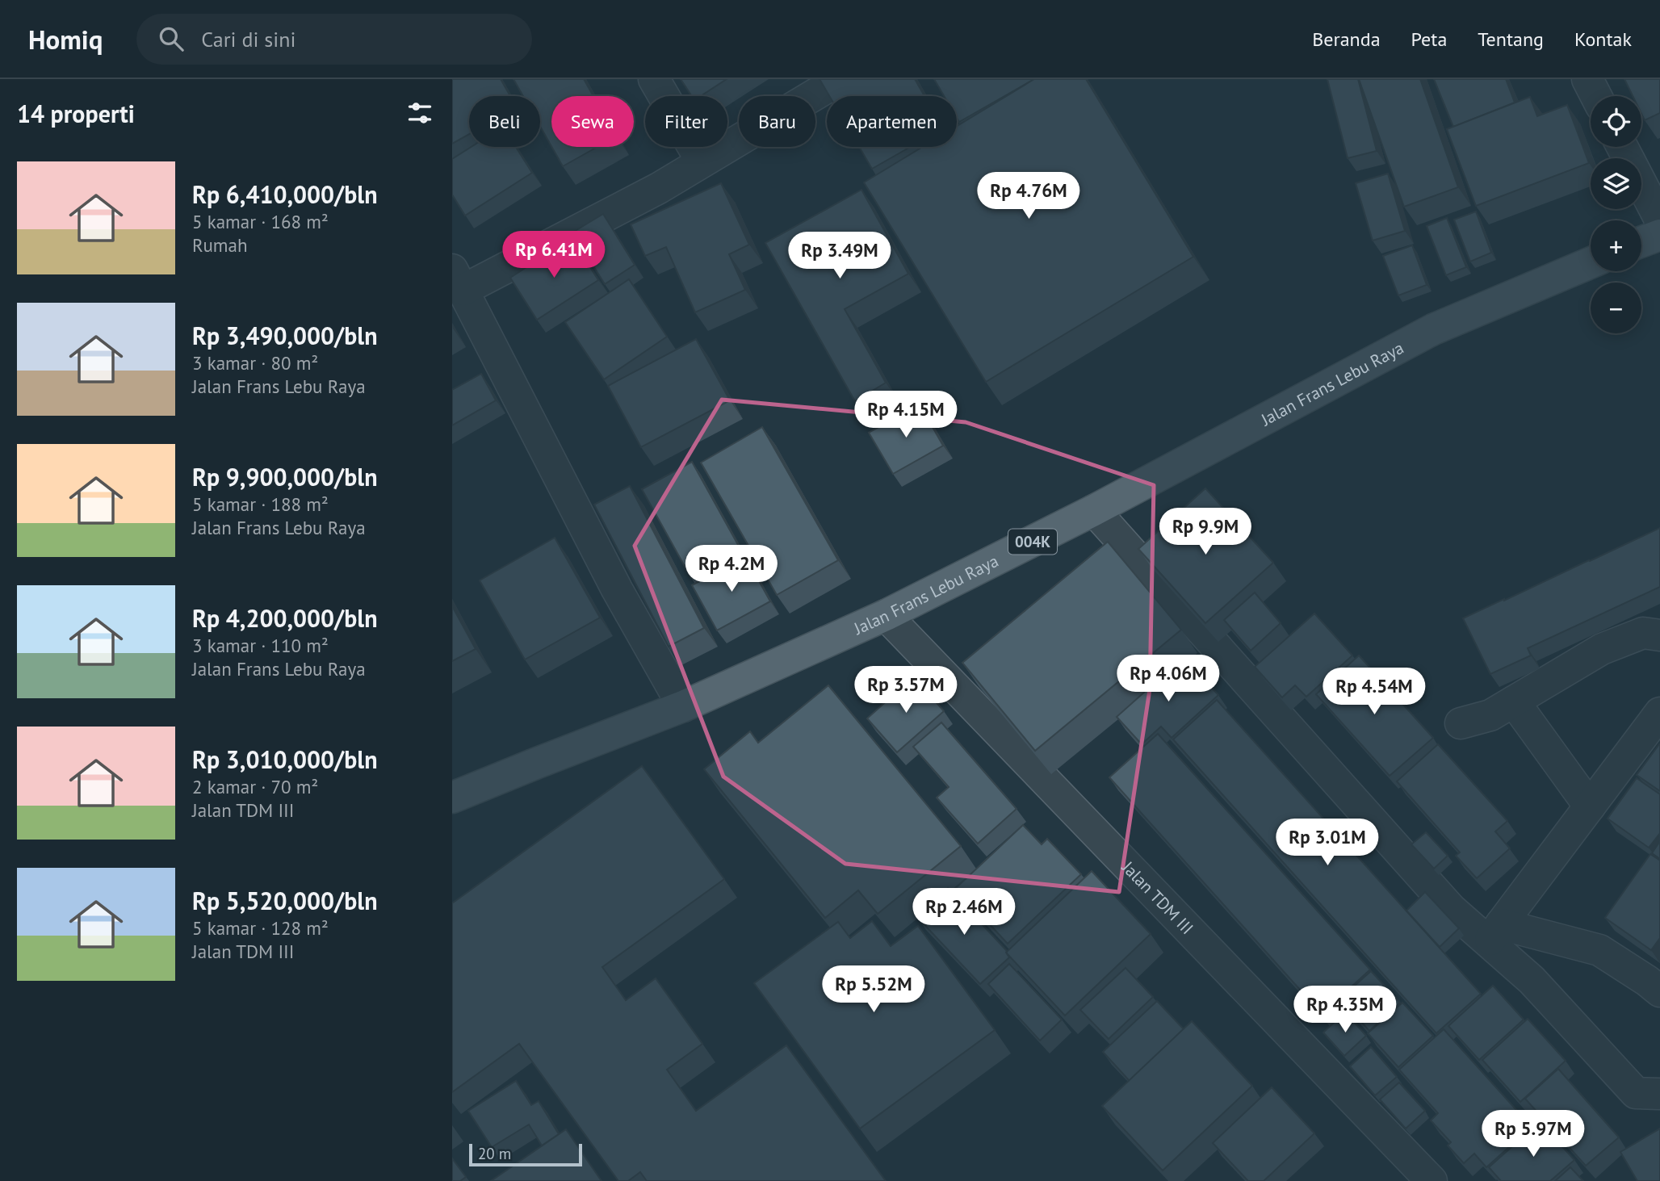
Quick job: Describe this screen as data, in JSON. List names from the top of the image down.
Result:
{
  "streets": {
    "main road": ["Jalan Frans Lebu Raya", "004K"],
    "street": ["Jalan TDM III"]
  },
  "crossings": [
    ["Jalan Frans Lebu Raya", "Jalan TDM III"]
  ],
  "scale_bar": "20 m",
  "page": {
    "header": "Homiq",
    "search": "Cari di sini",
    "nav": [
      "Beranda",
      "Peta",
      "Tentang",
      "Kontak"
    ],
    "heading": "14 properti",
    "map_buttons": ["+", "−"],
    "chip": [
      "Beli",
      "Sewa",
      "Filter",
      "Baru",
      "Apartemen"
    ],
    "list": [
      {
        "name": "Rp 6,410,000/bln",
        "note": "5 kamar · 168 m² · Rumah"
      },
      {
        "name": "Rp 3,490,000/bln",
        "note": "3 kamar · 80 m² · Jalan Frans Lebu Raya"
      },
      {
        "name": "Rp 9,900,000/bln",
        "note": "5 kamar · 188 m² · Jalan Frans Lebu Raya"
      },
      {
        "name": "Rp 4,200,000/bln",
        "note": "3 kamar · 110 m² · Jalan Frans Lebu Raya"
      },
      {
        "name": "Rp 3,010,000/bln",
        "note": "2 kamar · 70 m² · Jalan TDM III"
      },
      {
        "name": "Rp 5,520,000/bln",
        "note": "5 kamar · 128 m² · Jalan TDM III"
      }
    ],
    "price": [
      "Rp 4.76M",
      "Rp 6.41M",
      "Rp 3.49M",
      "Rp 4.15M",
      "Rp 9.9M",
      "Rp 4.2M",
      "Rp 4.06M",
      "Rp 3.57M",
      "Rp 4.54M",
      "Rp 3.01M",
      "Rp 2.46M",
      "Rp 5.52M",
      "Rp 4.35M",
      "Rp 5.97M"
    ],
    "scale": "20 m"
  }
}
